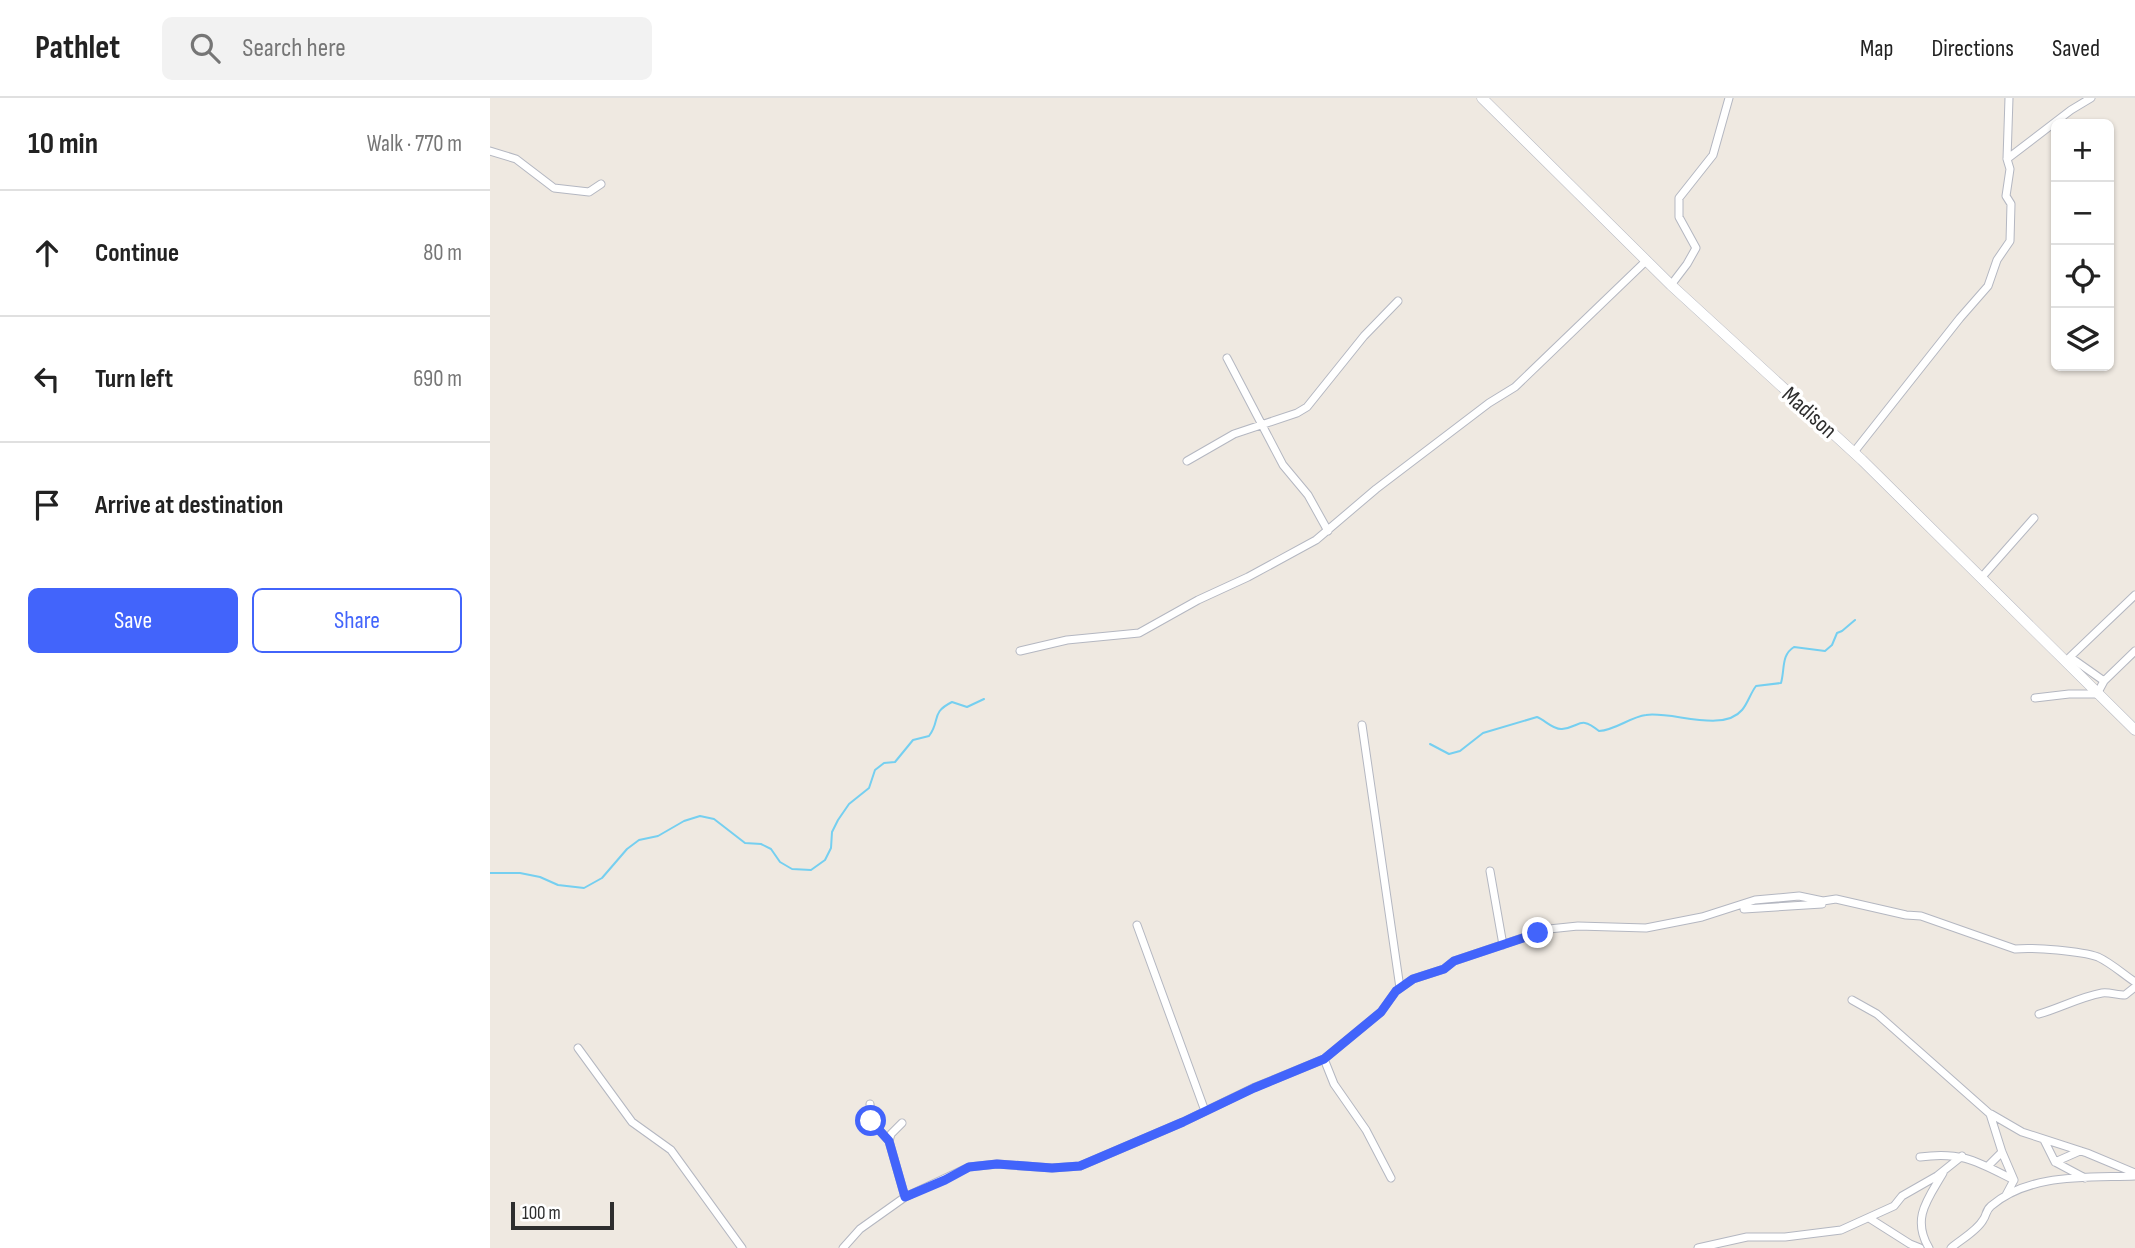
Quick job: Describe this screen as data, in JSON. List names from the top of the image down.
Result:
{
  "streets": {
    "street": ["Madison"]
  },
  "scale_bar": "100 m",
  "page": {
    "header": "Pathlet",
    "search": "Search here",
    "nav": ["Map", "Directions", "Saved"],
    "heading": ["10 min", "Walk · 770 m"],
    "map_buttons": ["+", "−"],
    "list": [
      ["Continue", "80 m"],
      ["Turn left", "690 m"],
      "Arrive at destination"
    ],
    "buttons": ["Save", "Share"],
    "scale": "100 m"
  }
}
